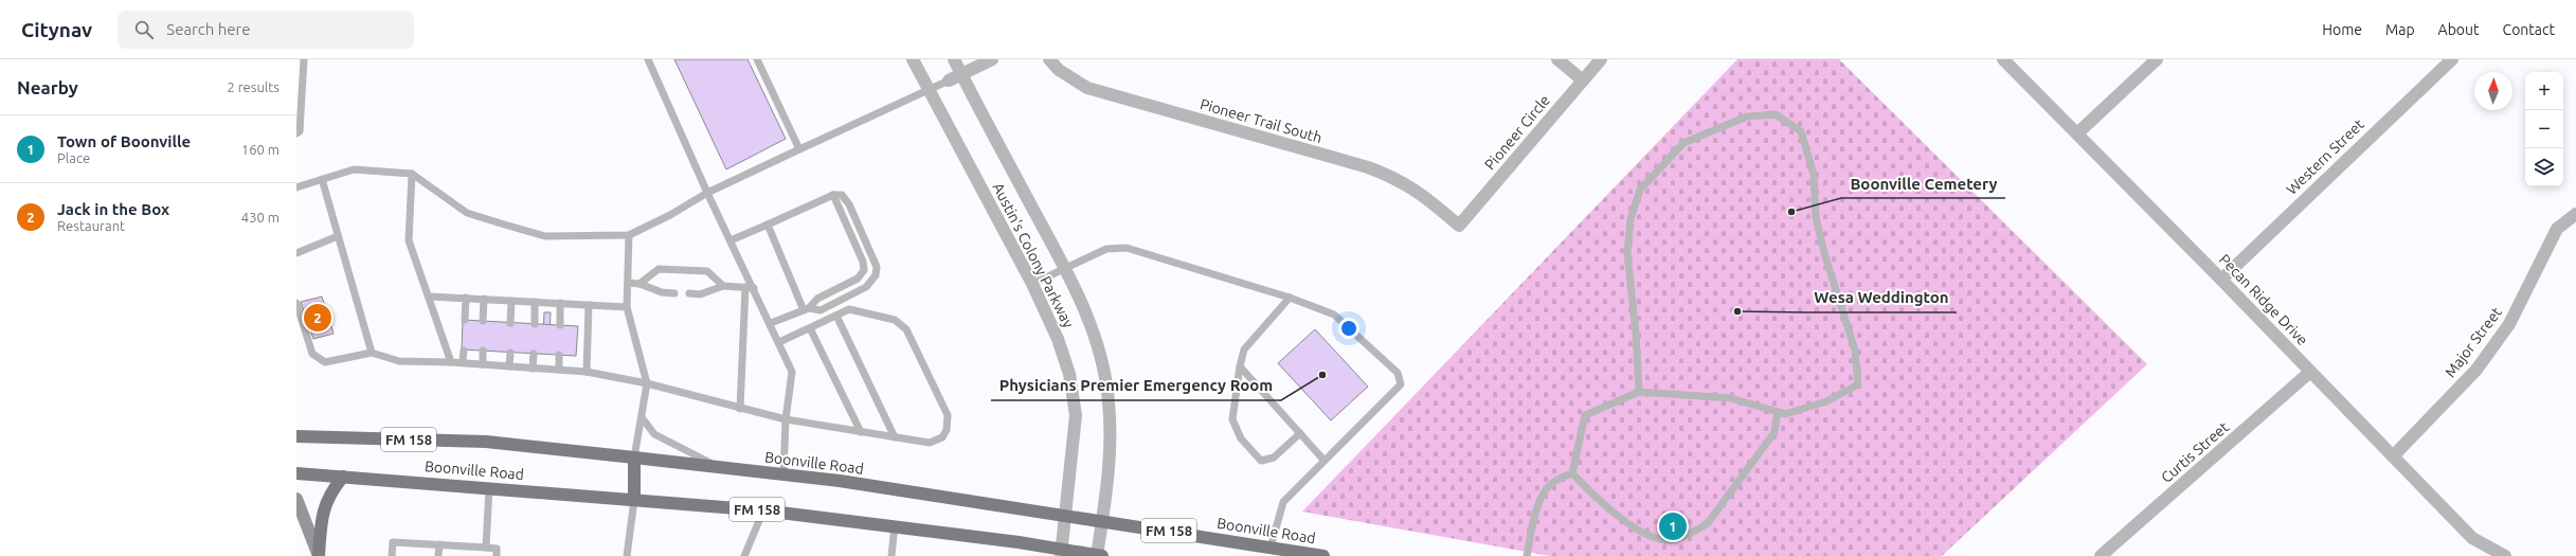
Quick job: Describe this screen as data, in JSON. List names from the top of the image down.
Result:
{
  "streets": {
    "main road": ["FM 158", "Boonville Road"],
    "street": [
      "Pioneer Trail South",
      "Pioneer Circle",
      "Western Street",
      "Austin's Colony Parkway",
      "Pecan Ridge Drive",
      "Major Street",
      "Curtis Street"
    ]
  },
  "crossings": [
    ["Pioneer Trail South", "Pioneer Circle"],
    ["Western Street", "Pecan Ridge Drive"],
    ["Austin's Colony Parkway", "Boonville Road"],
    ["Pecan Ridge Drive", "Major Street"],
    ["Pecan Ridge Drive", "Curtis Street"]
  ],
  "places": ["Boonville Cemetery", "Wesa Weddington", "Physicians Premier Emergency Room"],
  "north": "top",
  "page": {
    "header": "Citynav",
    "search": "Search here",
    "nav": [
      "Home",
      "Map",
      "About",
      "Contact"
    ],
    "heading": ["Nearby", "2 results"],
    "map_buttons": ["+", "−"],
    "list": [
      {
        "mark": "1",
        "name": "Town of Boonville",
        "note": "Place",
        "value": "160 m"
      },
      {
        "mark": "2",
        "name": "Jack in the Box",
        "note": "Restaurant",
        "value": "430 m"
      }
    ],
    "pins": ["2", "1"]
  }
}
